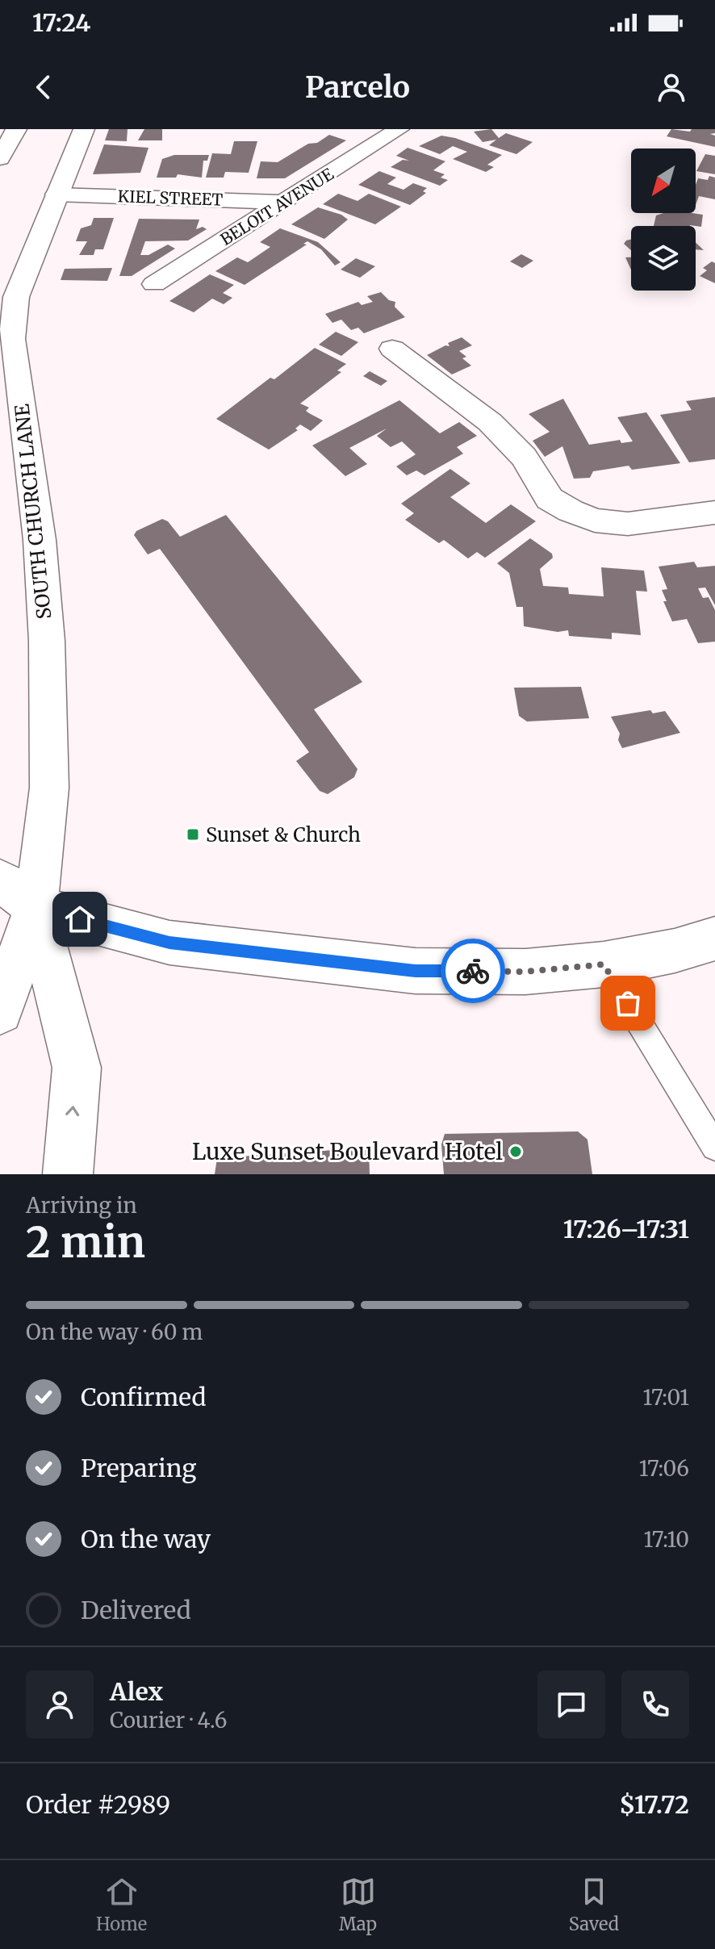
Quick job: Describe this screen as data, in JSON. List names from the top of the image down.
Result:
{
  "streets": {
    "main road": ["KIEL STREET", "BELOIT AVENUE", "SOUTH CHURCH LANE"]
  },
  "crossings": [
    ["KIEL STREET", "BELOIT AVENUE"],
    ["KIEL STREET", "SOUTH CHURCH LANE"]
  ],
  "places": {
    "transit": ["Sunset & Church"],
    "other": ["Luxe Sunset Boulevard Hotel"]
  },
  "north": "bottom left",
  "page": {
    "status": "17:24",
    "header": "Parcelo",
    "heading": ["2 min", "Arriving in", "17:26–17:31"],
    "panel": [
      "Alex",
      "Courier · 4.6",
      "Order #2989",
      "$17.72"
    ],
    "bar": "On the way · 60 m",
    "list": [
      ["Confirmed", "17:01"],
      ["Preparing", "17:06"],
      ["On the way", "17:10"],
      "Delivered"
    ],
    "tabs": ["Home", "Map", "Saved"]
  }
}
